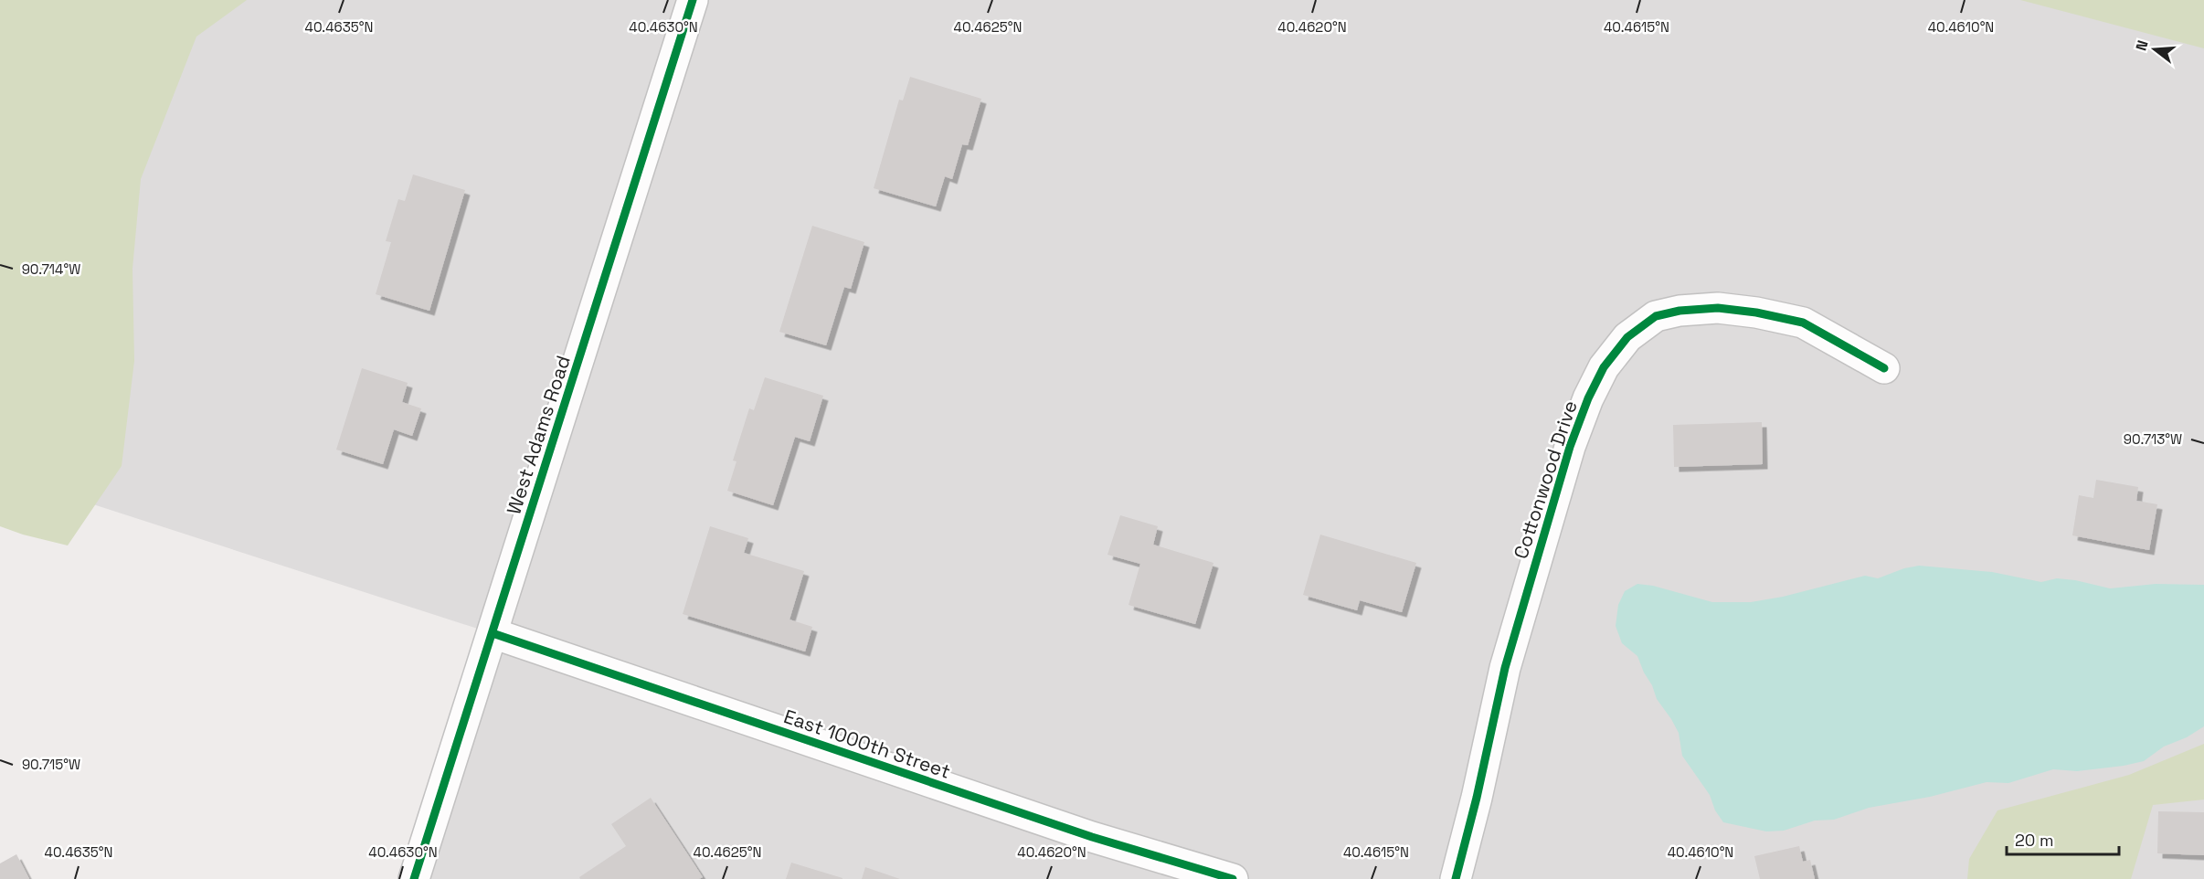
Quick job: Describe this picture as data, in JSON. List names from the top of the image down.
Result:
{
  "streets": {
    "street": ["West Adams Road", "Cottonwood Drive", "East 1000th Street"]
  },
  "crossings": [
    ["West Adams Road", "East 1000th Street"]
  ],
  "scale_bar": "20 m",
  "north": "left",
  "coordinates": [
    "40.4635°N",
    "40.4630°N",
    "40.4625°N",
    "40.4620°N",
    "40.4615°N",
    "40.4610°N",
    "90.714°W",
    "90.713°W",
    "90.715°W"
  ]
}
